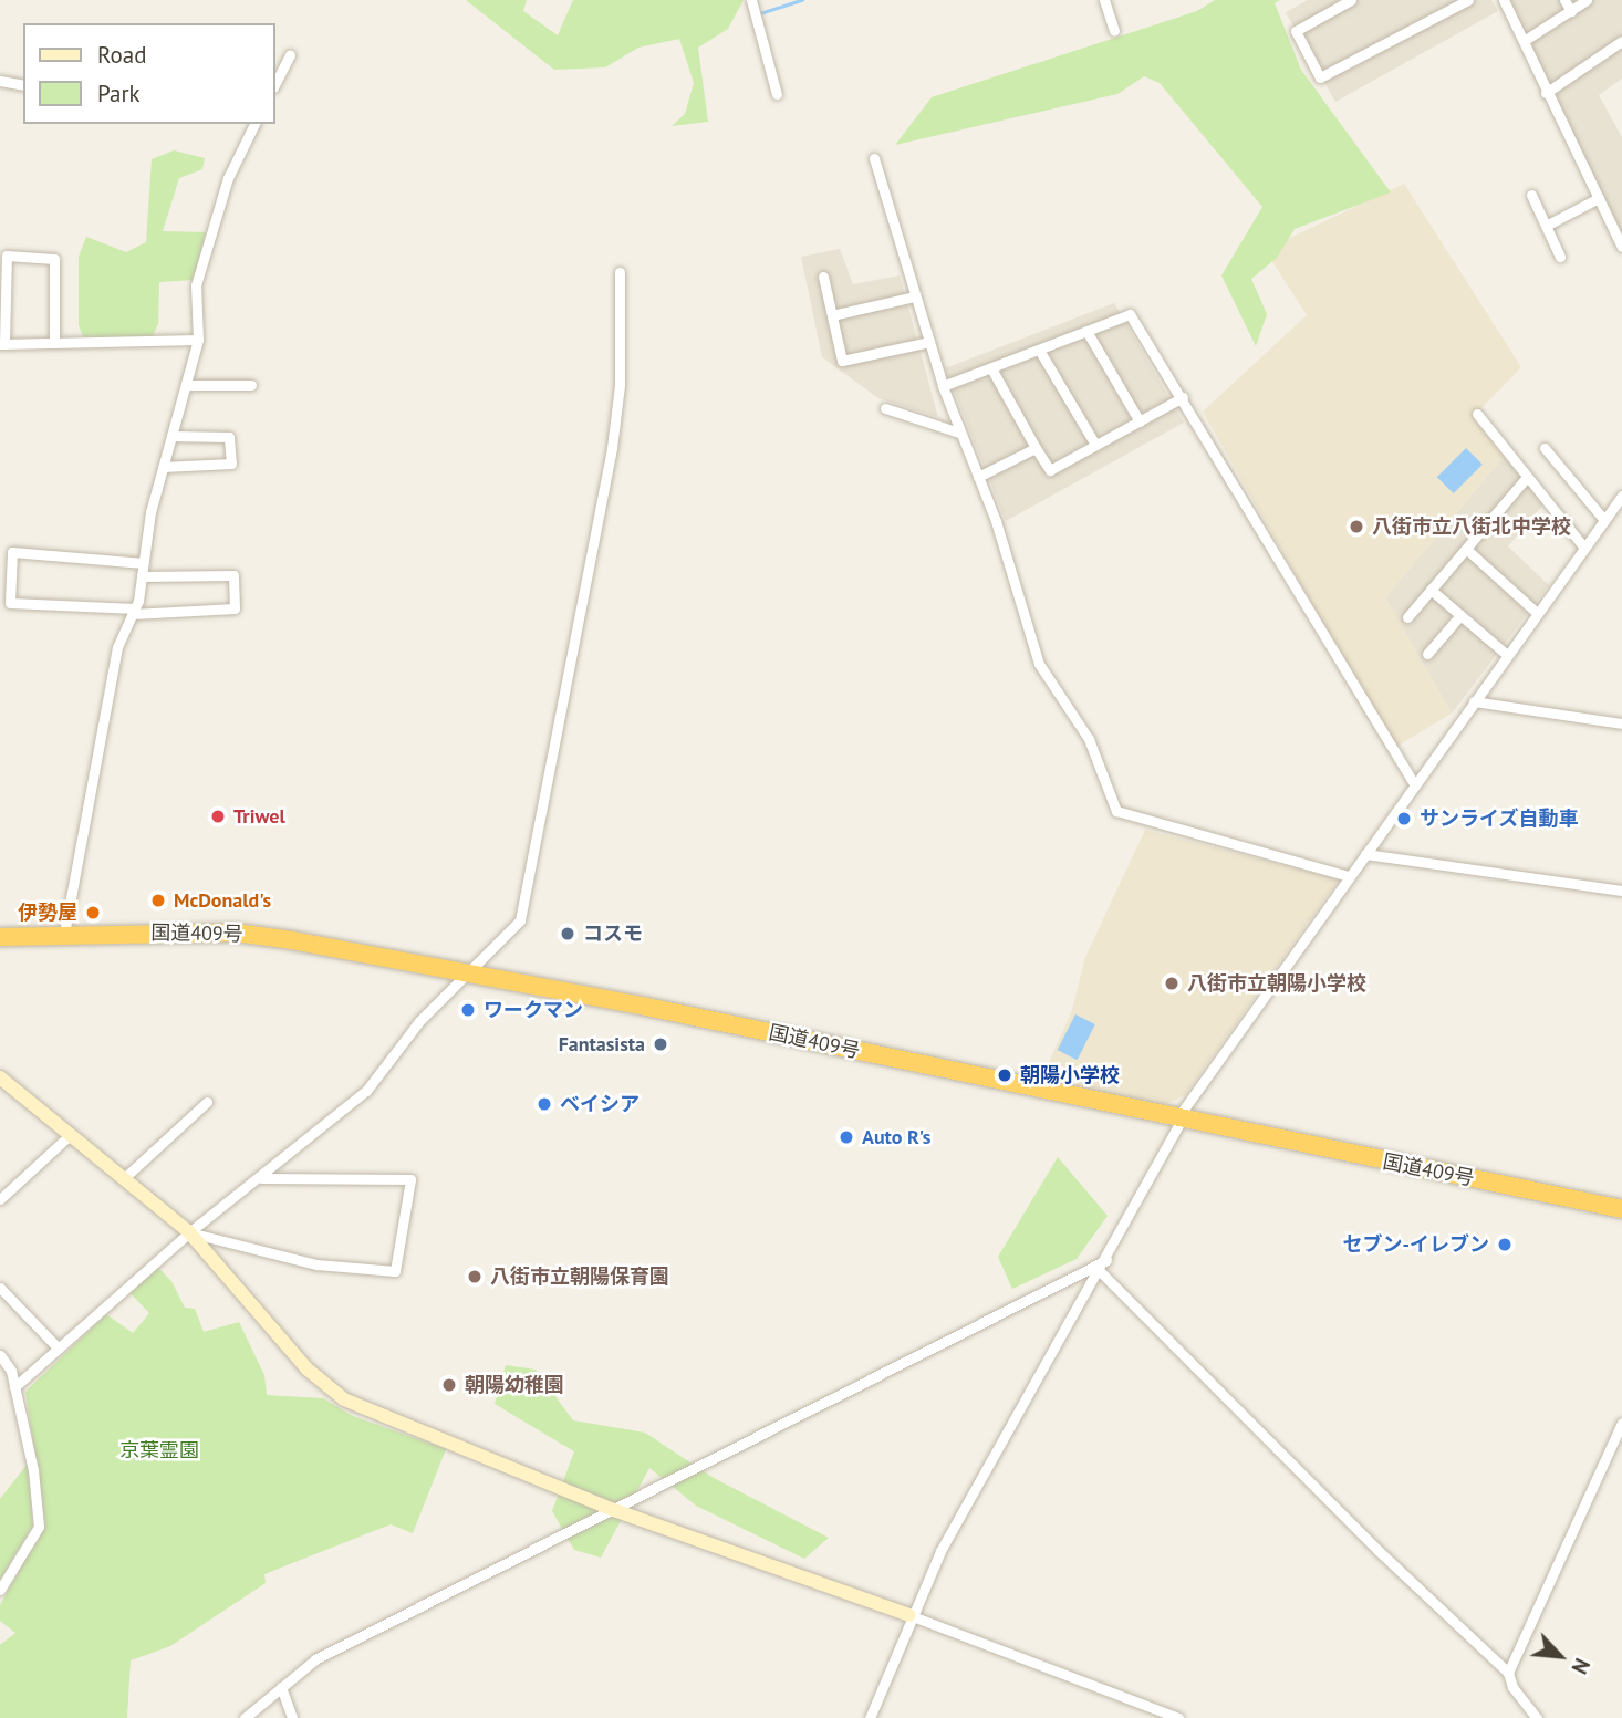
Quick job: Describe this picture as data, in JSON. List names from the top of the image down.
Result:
{
  "streets": {
    "highway": ["国道409号"]
  },
  "parks": ["京葉霊園"],
  "places": [
    "八街市立八街北中学校",
    "Triwel",
    "サンライズ自動車",
    "McDonald's",
    "伊勢屋",
    "コスモ",
    "八街市立朝陽小学校",
    "ワークマン",
    "Fantasista",
    "朝陽小学校",
    "ベイシア",
    "Auto R's",
    "セブン-イレブン",
    "八街市立朝陽保育園",
    "朝陽幼稚園"
  ],
  "legend": ["Road", "Park"],
  "north": "bottom right"
}
